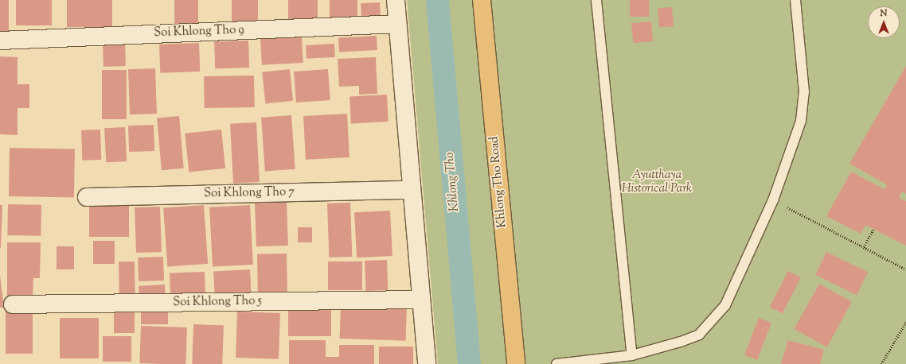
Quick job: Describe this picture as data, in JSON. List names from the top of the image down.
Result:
{
  "streets": {
    "main road": ["Khlong Tho Road"],
    "street": ["Soi Khlong Tho 9", "Soi Khlong Tho 7", "Soi Khlong Tho 5"]
  },
  "water": ["Khlong Tho"],
  "parks": ["Ayutthaya Historical Park"],
  "north": "top"
}
